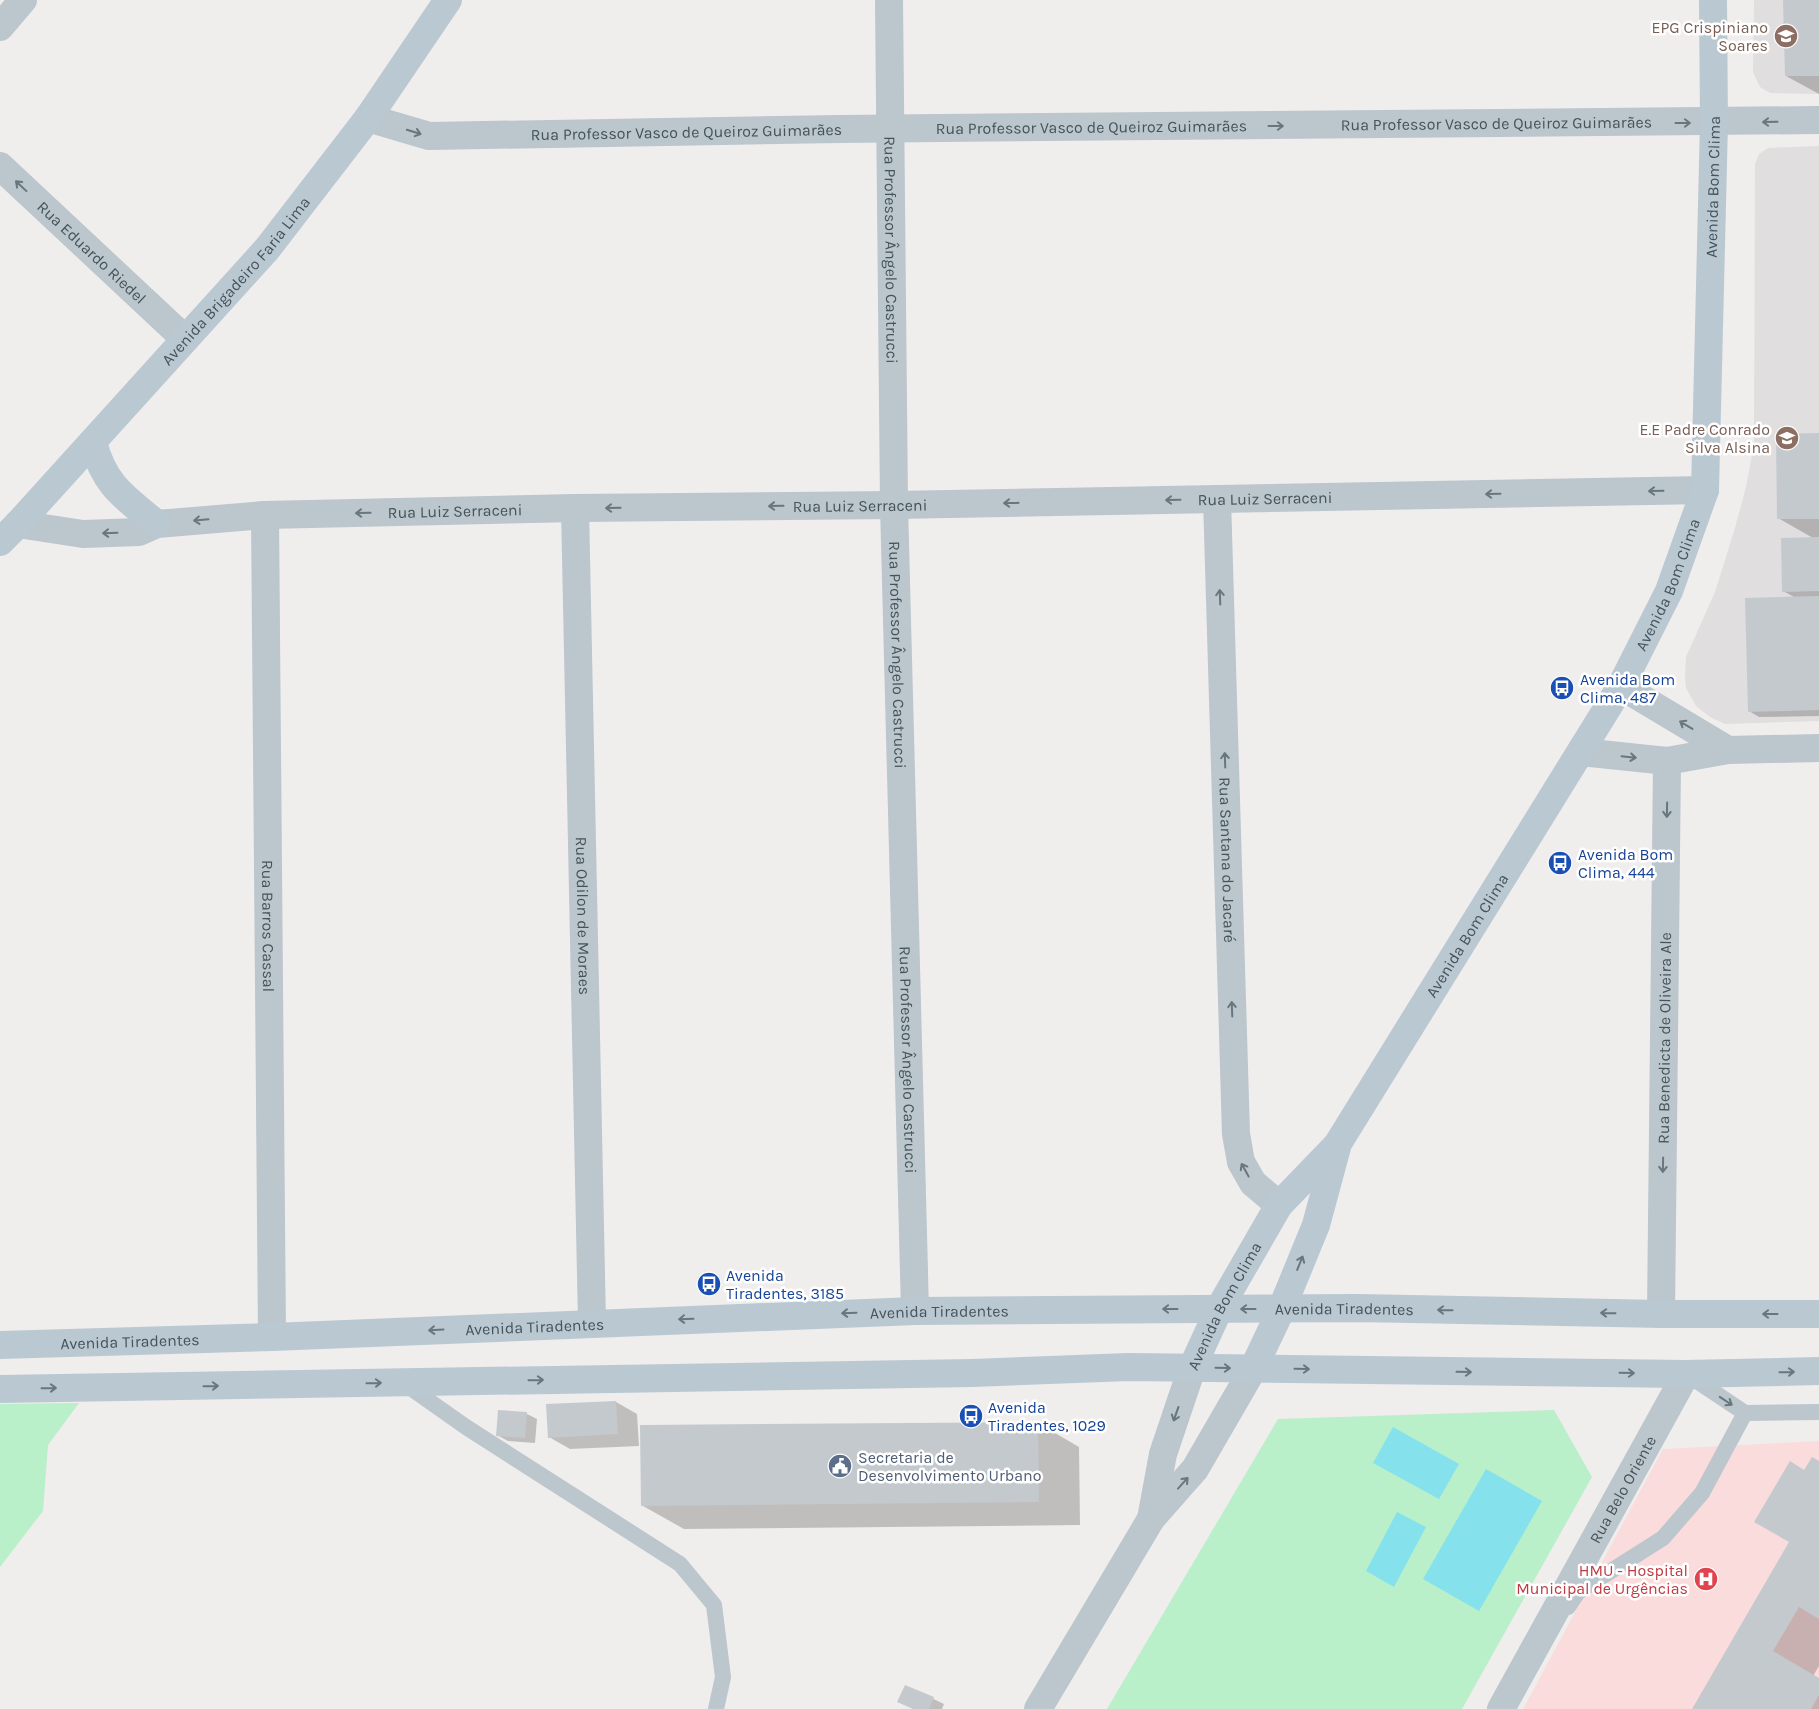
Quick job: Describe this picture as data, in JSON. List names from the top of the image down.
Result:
{
  "streets": {
    "main road": ["Avenida Bom Clima", "Avenida Brigadeiro Faria Lima", "Avenida Tiradentes"],
    "street": [
      "Rua Professor Vasco de Queiroz Guimarães",
      "Rua Professor Ângelo Castrucci",
      "Rua Eduardo Riedel",
      "Rua Luiz Serraceni",
      "Rua Santana do Jacaré",
      "Rua Odilon de Moraes",
      "Rua Barros Cassal",
      "Rua Benedicta de Oliveira Ale",
      "Rua Belo Oriente"
    ]
  },
  "crossings": [
    ["Rua Professor Vasco de Queiroz Guimarães", "Avenida Bom Clima"],
    ["Rua Professor Vasco de Queiroz Guimarães", "Rua Professor Ângelo Castrucci"],
    ["Rua Professor Vasco de Queiroz Guimarães", "Avenida Brigadeiro Faria Lima"],
    ["Avenida Bom Clima", "Rua Luiz Serraceni"],
    ["Avenida Bom Clima", "Rua Santana do Jacaré"],
    ["Avenida Bom Clima", "Avenida Tiradentes"],
    ["Rua Professor Ângelo Castrucci", "Rua Luiz Serraceni"],
    ["Rua Professor Ângelo Castrucci", "Avenida Tiradentes"],
    ["Rua Eduardo Riedel", "Avenida Brigadeiro Faria Lima"],
    ["Avenida Brigadeiro Faria Lima", "Rua Luiz Serraceni"],
    ["Rua Luiz Serraceni", "Rua Santana do Jacaré"],
    ["Rua Luiz Serraceni", "Rua Odilon de Moraes"],
    ["Rua Luiz Serraceni", "Rua Barros Cassal"],
    ["Rua Odilon de Moraes", "Avenida Tiradentes"],
    ["Rua Barros Cassal", "Avenida Tiradentes"],
    ["Rua Benedicta de Oliveira Ale", "Avenida Tiradentes"]
  ],
  "one_way": [
    "Rua Professor Vasco de Queiroz Guimarães",
    "Rua Eduardo Riedel",
    "Rua Luiz Serraceni",
    "Rua Santana do Jacaré",
    "Rua Benedicta de Oliveira Ale"
  ],
  "places": {
    "school or university": ["EPG Crispiniano Soares", "E.E Padre Conrado Silva Alsina"],
    "bus stop": [
      "Avenida Bom Clima, 487",
      "Avenida Bom Clima, 444",
      "Avenida Tiradentes, 3185",
      "Avenida Tiradentes, 1029"
    ],
    "public building": ["Secretaria de Desenvolvimento Urbano"],
    "hospital": ["HMU - Hospital Municipal de Urgências"]
  }
}
